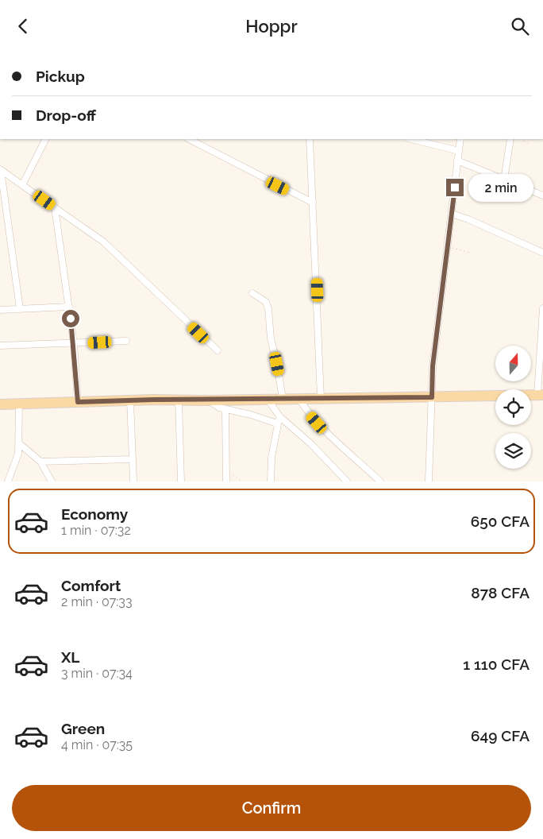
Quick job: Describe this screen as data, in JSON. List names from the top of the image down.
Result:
{
  "north": "top",
  "page": {
    "header": "Hoppr",
    "banner": ["Pickup", "Drop-off"],
    "bubble": "2 min",
    "list": [
      {
        "name": "Economy",
        "note": "1 min · 07:32",
        "value": "650 CFA"
      },
      {
        "name": "Comfort",
        "note": "2 min · 07:33",
        "value": "878 CFA"
      },
      {
        "name": "XL",
        "note": "3 min · 07:34",
        "value": "1 110 CFA"
      },
      {
        "name": "Green",
        "note": "4 min · 07:35",
        "value": "649 CFA"
      }
    ],
    "buttons": "Confirm"
  }
}
